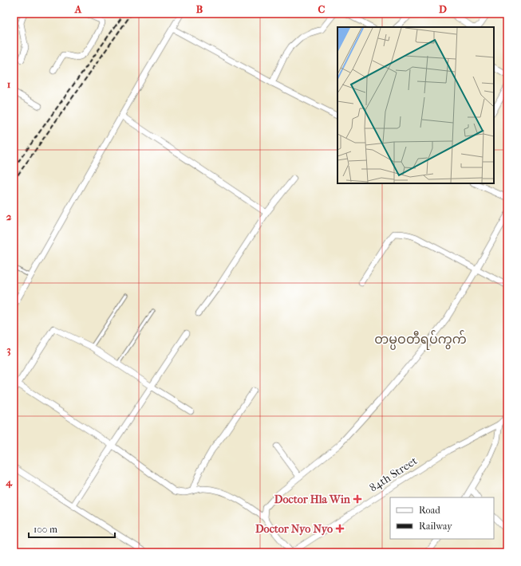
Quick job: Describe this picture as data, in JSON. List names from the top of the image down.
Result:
{
  "streets": {
    "street": ["84th Street"]
  },
  "districts": ["တမ္ပဝတီရပ်ကွက်"],
  "places": {
    "health": ["Doctor Hla Win", "Doctor Nyo Nyo"]
  },
  "legend": ["Road", "Railway"],
  "scale_bar": "100 m",
  "grid": {
    "columns": [
      "A",
      "B",
      "C",
      "D"
    ],
    "rows": [
      "1",
      "2",
      "3",
      "4"
    ]
  }
}
